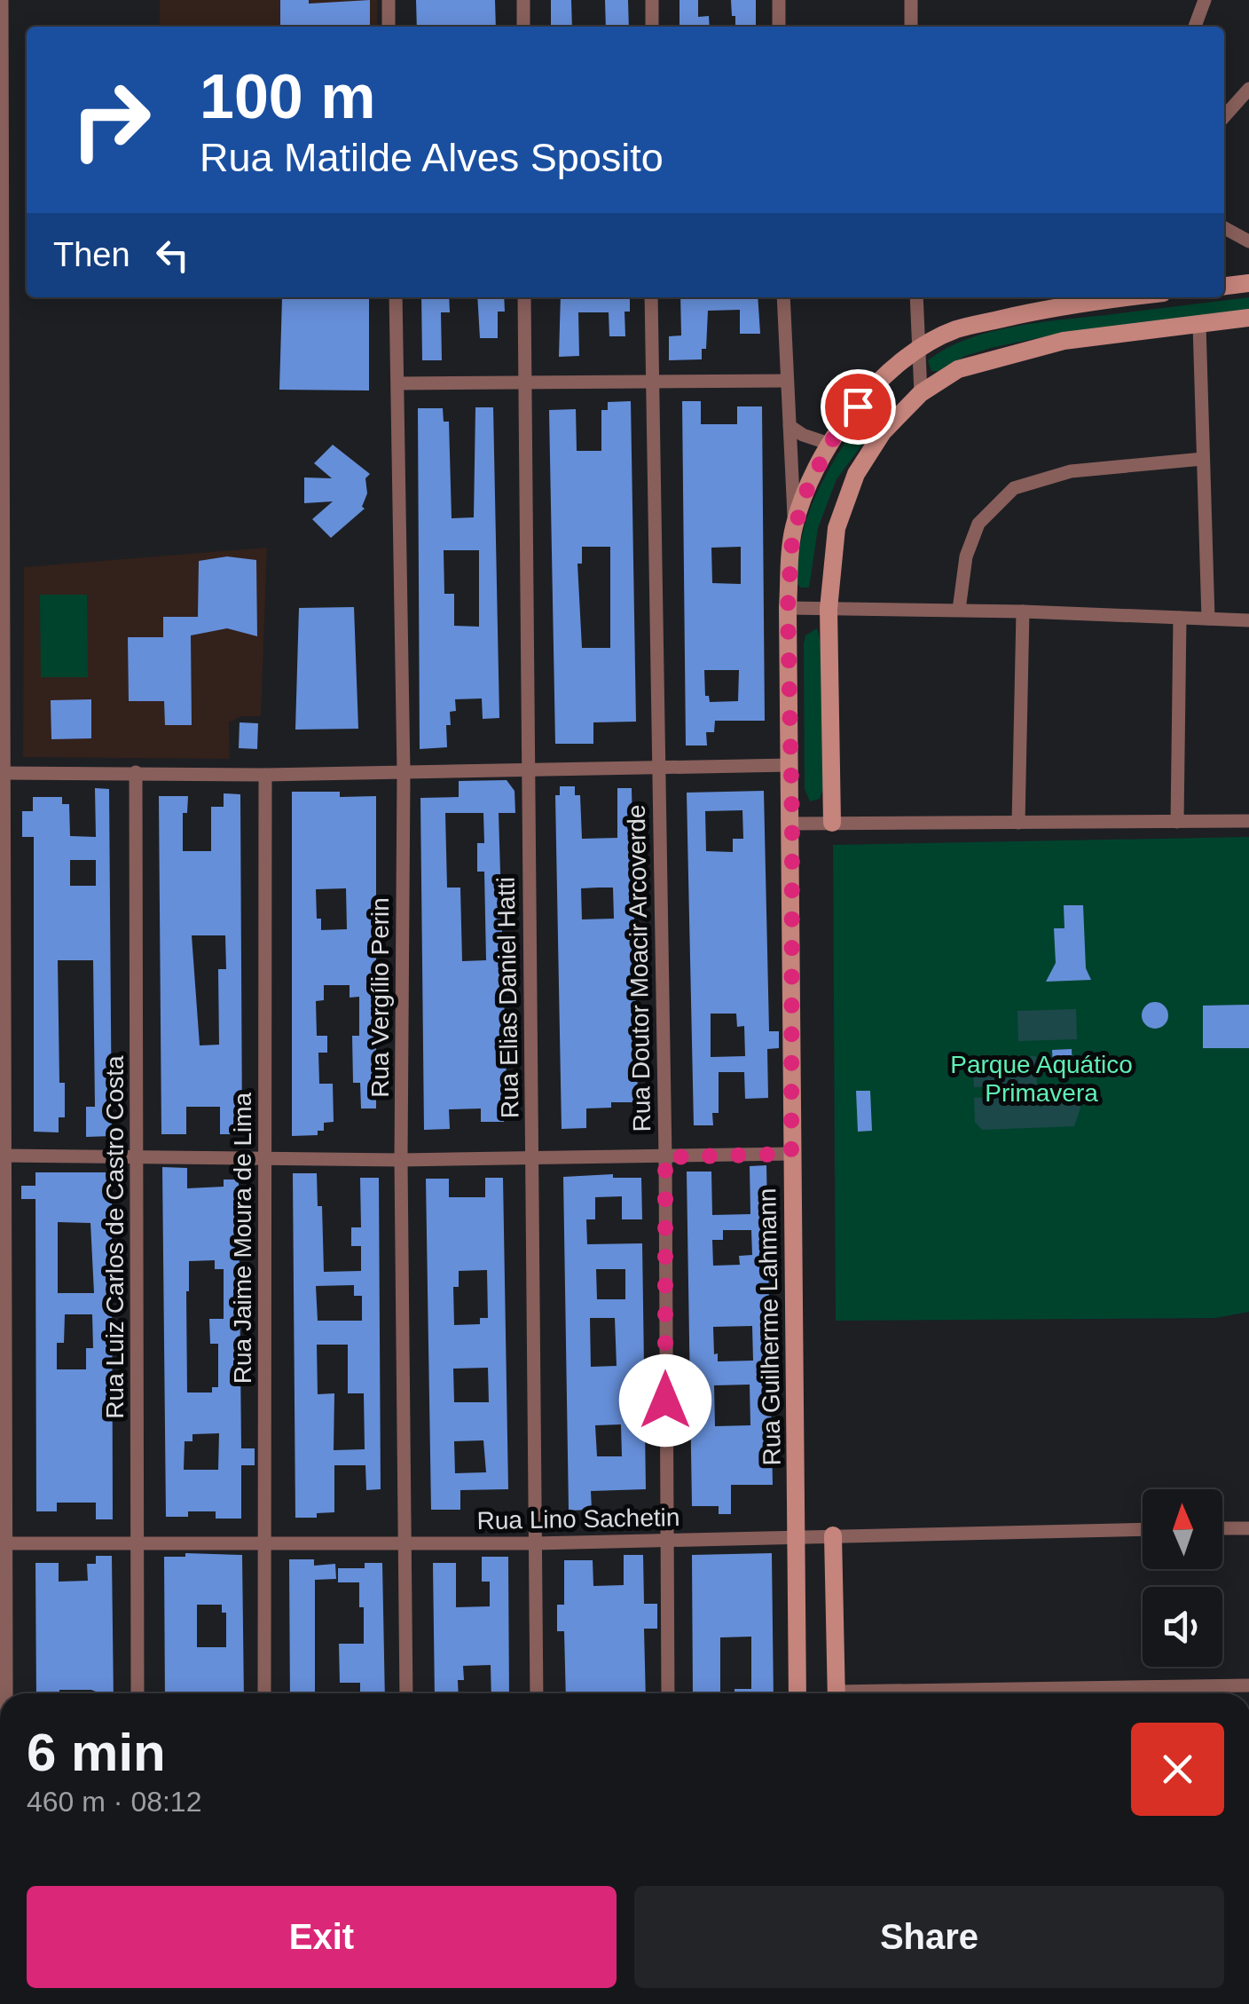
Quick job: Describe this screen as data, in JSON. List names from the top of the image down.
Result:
{
  "streets": {
    "street": [
      "Rua Doutor Moacir Arcoverde",
      "Rua Vergílio Perin",
      "Rua Elias Daniel Hatti",
      "Rua Luiz Carlos de Castro Costa",
      "Rua Jaime Moura de Lima",
      "Rua Guilherme Lahmann",
      "Rua Lino Sachetin"
    ]
  },
  "crossings": [
    ["Rua Doutor Moacir Arcoverde", "Rua Lino Sachetin"],
    ["Rua Vergílio Perin", "Rua Lino Sachetin"],
    ["Rua Elias Daniel Hatti", "Rua Lino Sachetin"],
    ["Rua Luiz Carlos de Castro Costa", "Rua Lino Sachetin"],
    ["Rua Jaime Moura de Lima", "Rua Lino Sachetin"],
    ["Rua Guilherme Lahmann", "Rua Lino Sachetin"]
  ],
  "parks": ["Parque Aquático Primavera"],
  "north": "top",
  "page": {
    "turn": ["100 m", "Rua Matilde Alves Sposito"],
    "then": "Then",
    "heading": ["6 min", "460 m · 08:12"],
    "buttons": ["Exit", "Share"]
  }
}
